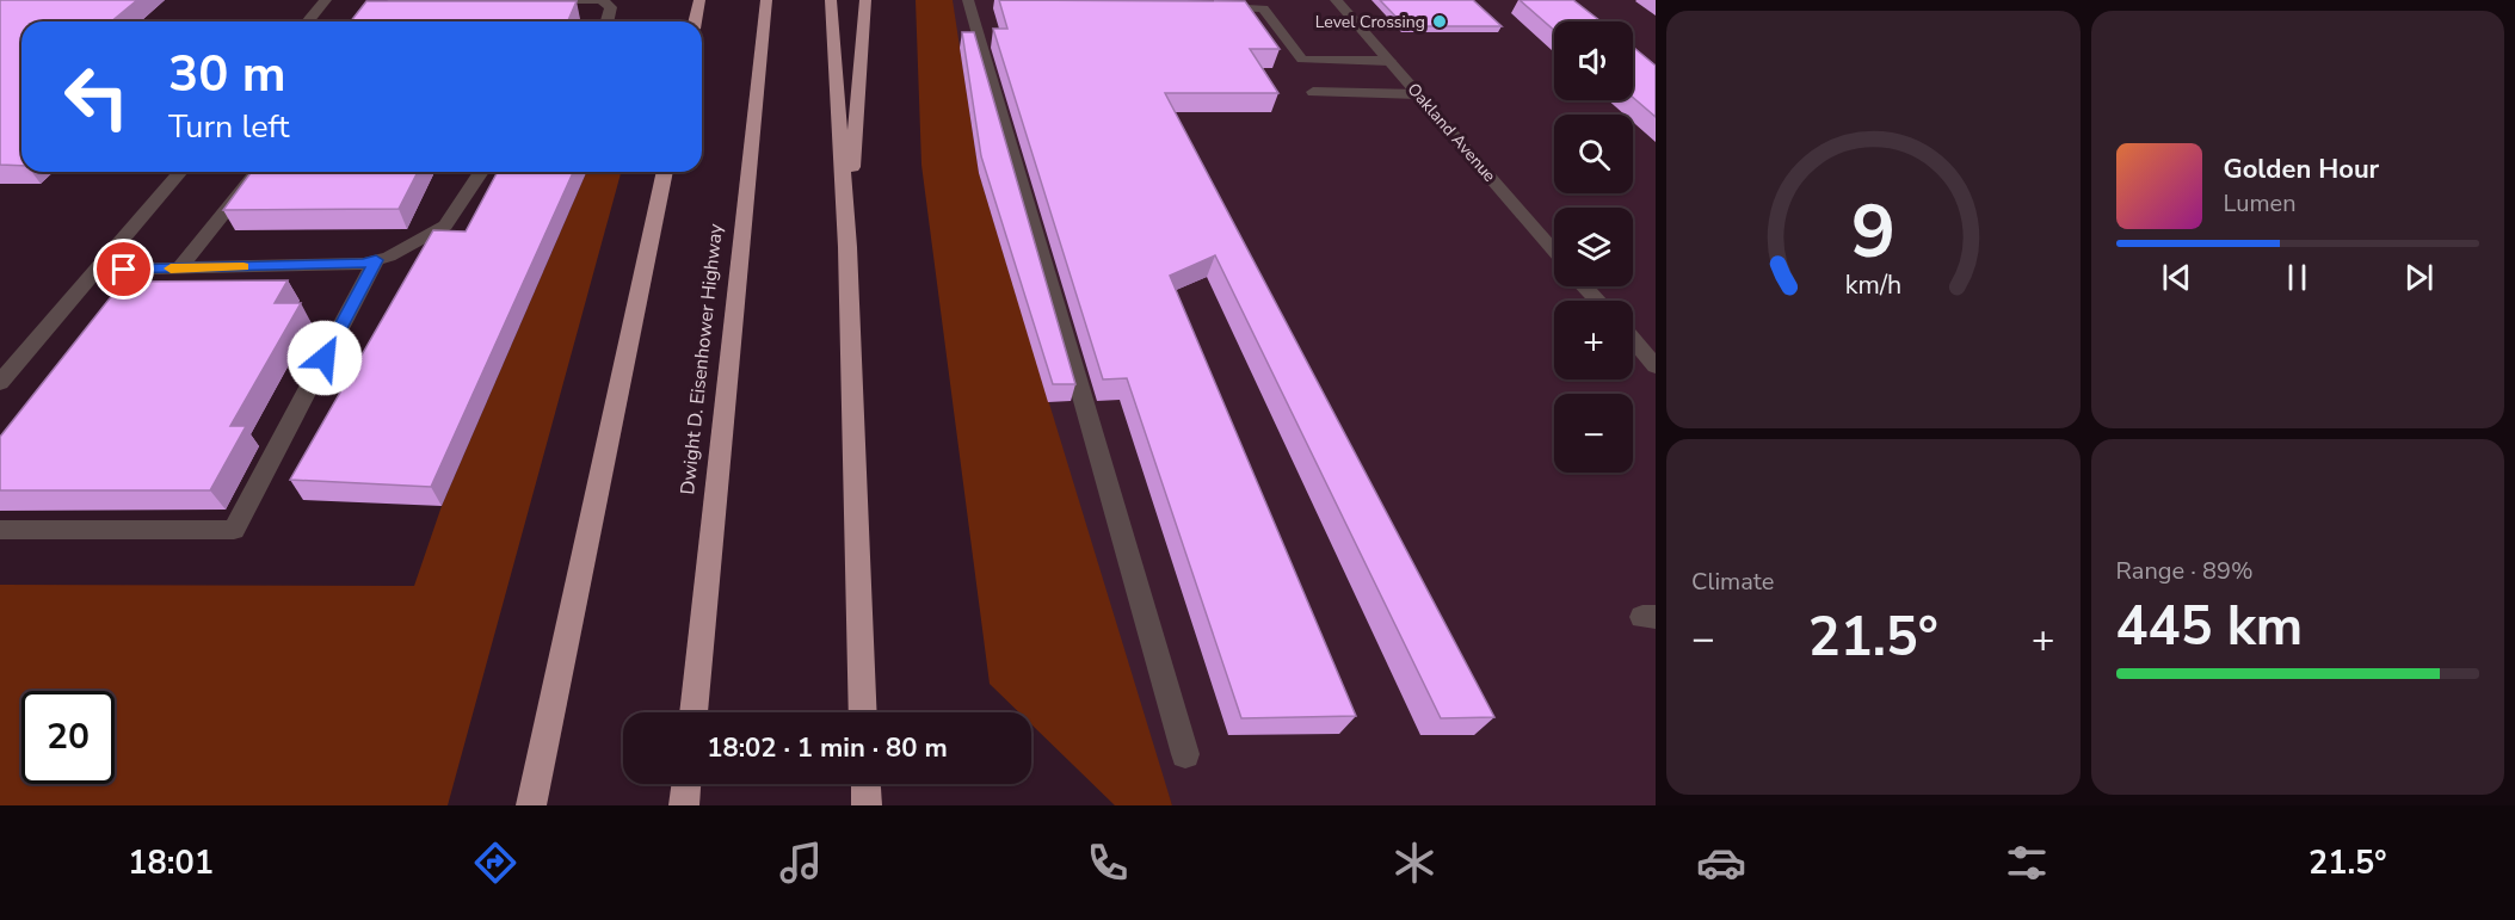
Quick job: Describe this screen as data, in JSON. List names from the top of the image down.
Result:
{
  "streets": {
    "highway": ["Dwight D. Eisenhower Highway"],
    "street": ["Oakland Avenue"]
  },
  "places": ["Level Crossing"],
  "page": {
    "map_buttons": ["+", "−"],
    "turn": ["30 m", "Turn left"],
    "song": ["Golden Hour", "Lumen"],
    "tile": [
      "Climate",
      ["Range · 89%", "445 km"]
    ],
    "heat": ["−", "21.5°", "+"],
    "limit": "20",
    "trip": "18:02 · 1 min · 80 m",
    "tabs": ["18:01", "21.5°"],
    "gauge": ["9", "km/h"]
  }
}
